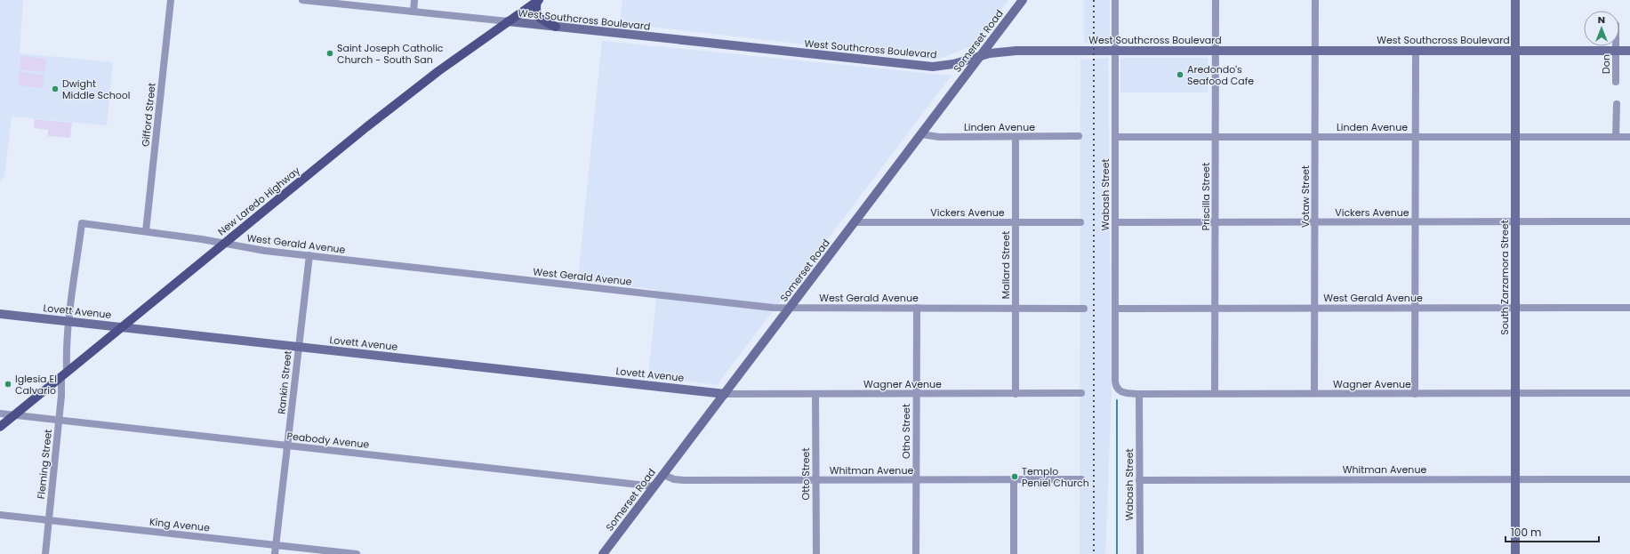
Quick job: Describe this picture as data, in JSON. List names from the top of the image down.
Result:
{
  "streets": {
    "main road": [
      "West Southcross Boulevard",
      "Somerset Road",
      "New Laredo Highway",
      "South Zarzamora Street",
      "Lovett Avenue"
    ],
    "street": [
      "Don",
      "Gifford Street",
      "Linden Avenue",
      "Wabash Street",
      "Priscilla Street",
      "Votaw Street",
      "Vickers Avenue",
      "West Gerald Avenue",
      "Mallard Street",
      "Rankin Street",
      "Wagner Avenue",
      "Otho Street",
      "Peabody Avenue",
      "Fleming Street",
      "Whitman Avenue",
      "Otto Street",
      "King Avenue"
    ]
  },
  "crossings": [
    ["West Southcross Boulevard", "Somerset Road"],
    ["West Southcross Boulevard", "Don"],
    ["West Southcross Boulevard", "Wabash Street"],
    ["West Southcross Boulevard", "Priscilla Street"],
    ["West Southcross Boulevard", "Votaw Street"],
    ["West Southcross Boulevard", "New Laredo Highway"],
    ["West Southcross Boulevard", "South Zarzamora Street"],
    ["Somerset Road", "Linden Avenue"],
    ["Somerset Road", "Vickers Avenue"],
    ["Somerset Road", "West Gerald Avenue"],
    ["Somerset Road", "Lovett Avenue"],
    ["Somerset Road", "Wagner Avenue"],
    ["Somerset Road", "Peabody Avenue"],
    ["Somerset Road", "Whitman Avenue"],
    ["Gifford Street", "West Gerald Avenue"],
    ["Linden Avenue", "Wabash Street"],
    ["Linden Avenue", "Priscilla Street"],
    ["Linden Avenue", "Votaw Street"],
    ["Linden Avenue", "Mallard Street"],
    ["Linden Avenue", "South Zarzamora Street"],
    ["Wabash Street", "Vickers Avenue"],
    ["Wabash Street", "West Gerald Avenue"],
    ["Wabash Street", "Wagner Avenue"],
    ["Wabash Street", "Whitman Avenue"],
    ["Priscilla Street", "Vickers Avenue"],
    ["Priscilla Street", "West Gerald Avenue"],
    ["Priscilla Street", "Wagner Avenue"],
    ["Votaw Street", "Vickers Avenue"],
    ["Votaw Street", "West Gerald Avenue"],
    ["Votaw Street", "Wagner Avenue"],
    ["New Laredo Highway", "West Gerald Avenue"],
    ["New Laredo Highway", "Lovett Avenue"],
    ["New Laredo Highway", "Peabody Avenue"],
    ["New Laredo Highway", "Fleming Street"],
    ["Vickers Avenue", "Mallard Street"],
    ["Vickers Avenue", "South Zarzamora Street"],
    ["West Gerald Avenue", "Mallard Street"],
    ["West Gerald Avenue", "South Zarzamora Street"],
    ["West Gerald Avenue", "Rankin Street"],
    ["West Gerald Avenue", "Otho Street"],
    ["West Gerald Avenue", "Fleming Street"],
    ["Mallard Street", "Wagner Avenue"],
    ["South Zarzamora Street", "Wagner Avenue"],
    ["South Zarzamora Street", "Whitman Avenue"],
    ["Lovett Avenue", "Rankin Street"],
    ["Lovett Avenue", "Wagner Avenue"],
    ["Lovett Avenue", "Fleming Street"],
    ["Rankin Street", "Peabody Avenue"],
    ["Rankin Street", "King Avenue"],
    ["Wagner Avenue", "Otho Street"],
    ["Wagner Avenue", "Otto Street"],
    ["Otho Street", "Whitman Avenue"],
    ["Peabody Avenue", "Fleming Street"],
    ["Fleming Street", "King Avenue"],
    ["Whitman Avenue", "Otto Street"]
  ],
  "places": [
    "Saint Joseph Catholic Church - South San",
    "Aredondo's Seafood Cafe",
    "Dwight Middle School",
    "Iglesia El Calvario",
    "Templo Peniel Church"
  ],
  "scale_bar": "100 m",
  "north": "top"
}
